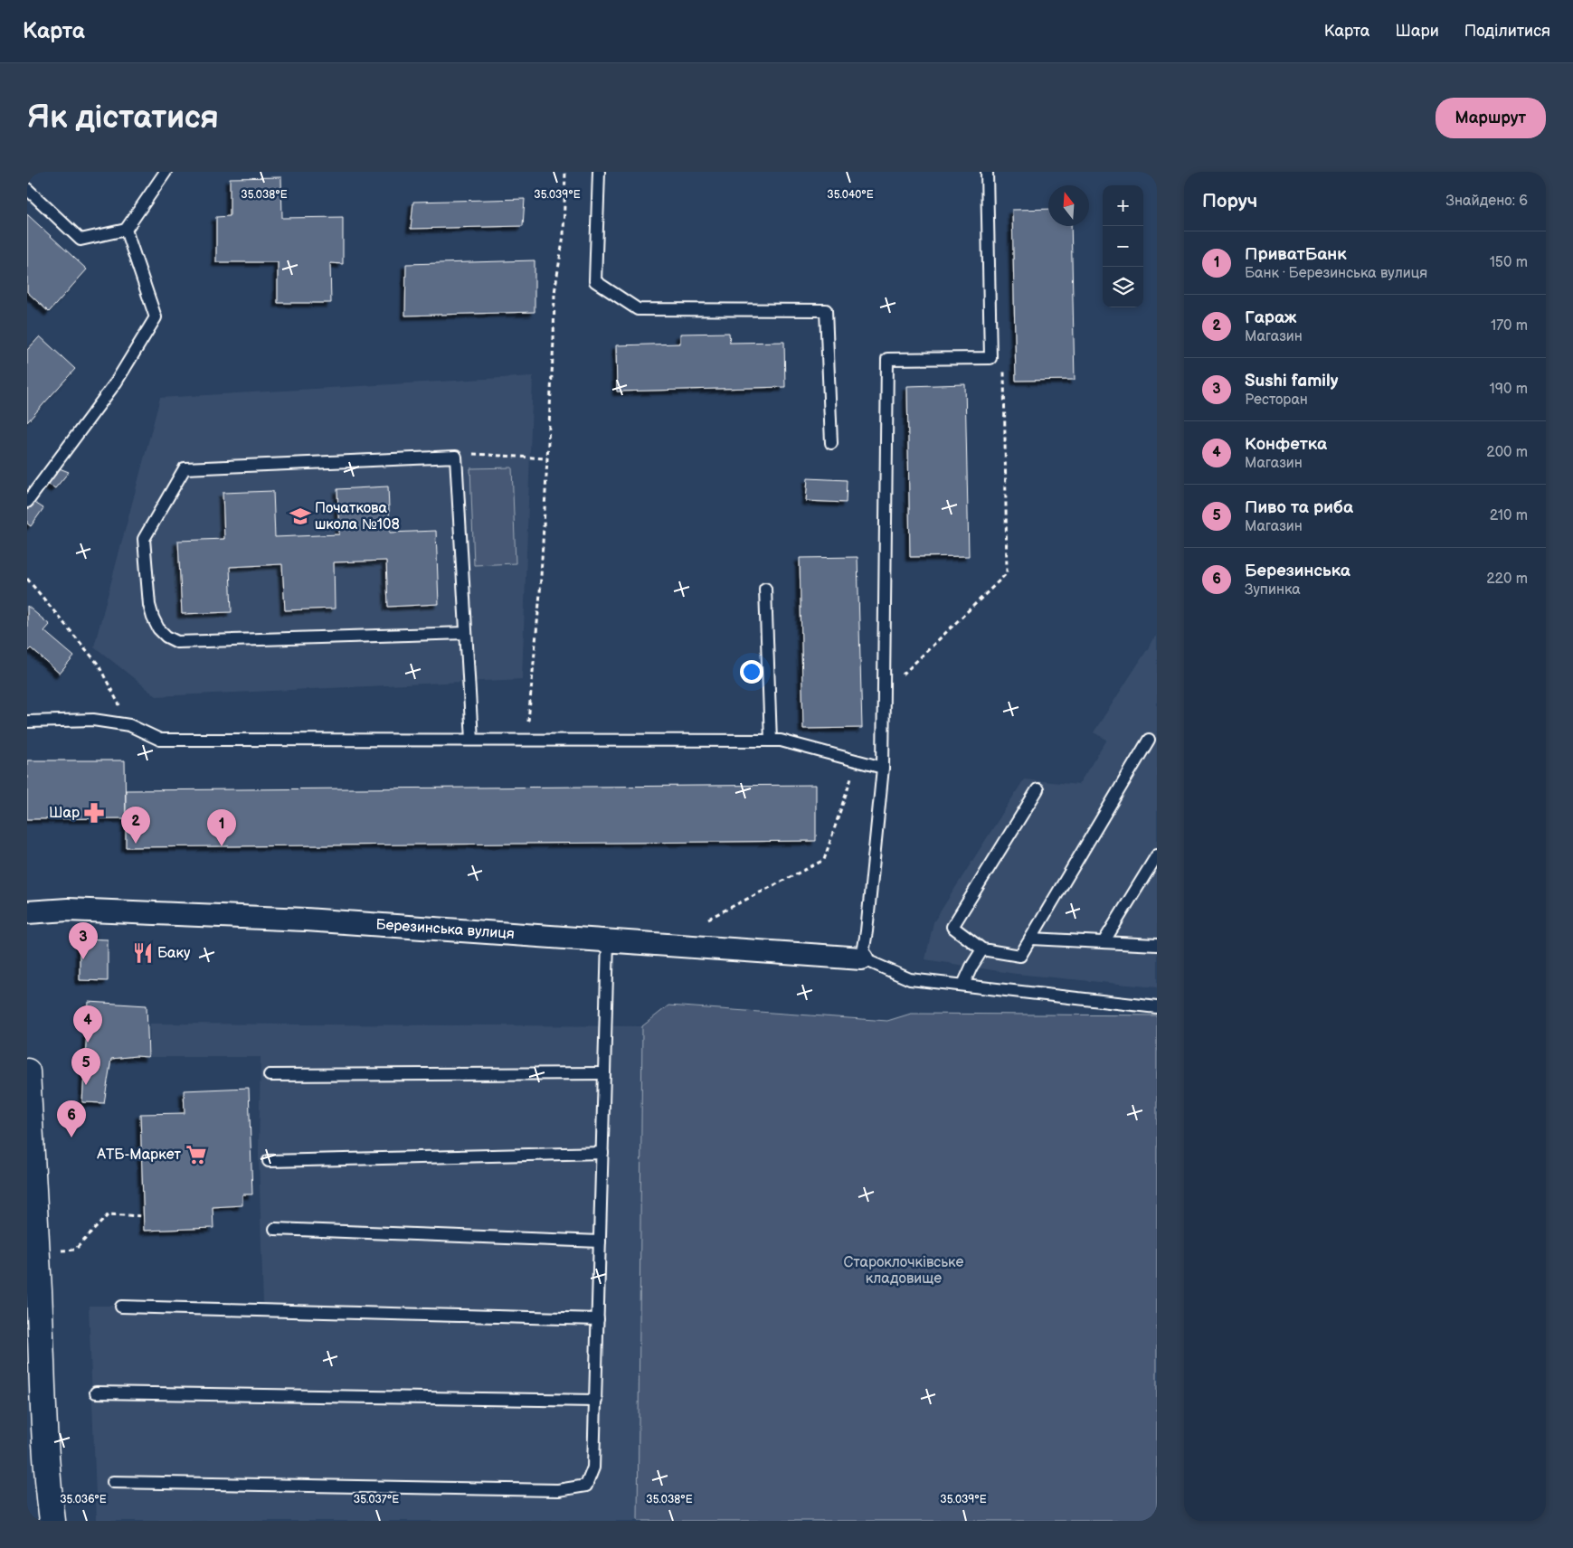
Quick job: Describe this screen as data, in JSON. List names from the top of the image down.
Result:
{
  "streets": {
    "street": ["Березинська вулиця"]
  },
  "parks": ["Староклочківське кладовище"],
  "places": {
    "school or university": ["Початкова школа №108"],
    "pharmacy": ["Шар"],
    "restaurant": ["Баку"],
    "supermarket": ["АТБ-Маркет"]
  },
  "north": "top",
  "page": {
    "header": "Карта",
    "nav": ["Карта", "Шари", "Поділитися"],
    "buttons": "Маршрут",
    "title": "Як дістатися",
    "heading": ["Поруч", "Знайдено: 6"],
    "map_buttons": ["+", "−"],
    "list": [
      {
        "mark": "1",
        "name": "ПриватБанк",
        "note": "Банк · Березинська вулиця",
        "value": "150 m"
      },
      {
        "mark": "2",
        "name": "Гараж",
        "note": "Магазин",
        "value": "170 m"
      },
      {
        "mark": "3",
        "name": "Sushi family",
        "note": "Ресторан",
        "value": "190 m"
      },
      {
        "mark": "4",
        "name": "Конфетка",
        "note": "Магазин",
        "value": "200 m"
      },
      {
        "mark": "5",
        "name": "Пиво та риба",
        "note": "Магазин",
        "value": "210 m"
      },
      {
        "mark": "6",
        "name": "Березинська",
        "note": "Зупинка",
        "value": "220 m"
      }
    ],
    "pins": [
      "2",
      "1",
      "3",
      "4",
      "5",
      "6"
    ]
  },
  "coordinates": [
    "35.038°E",
    "35.039°E",
    "35.040°E",
    "35.036°E",
    "35.037°E"
  ]
}
